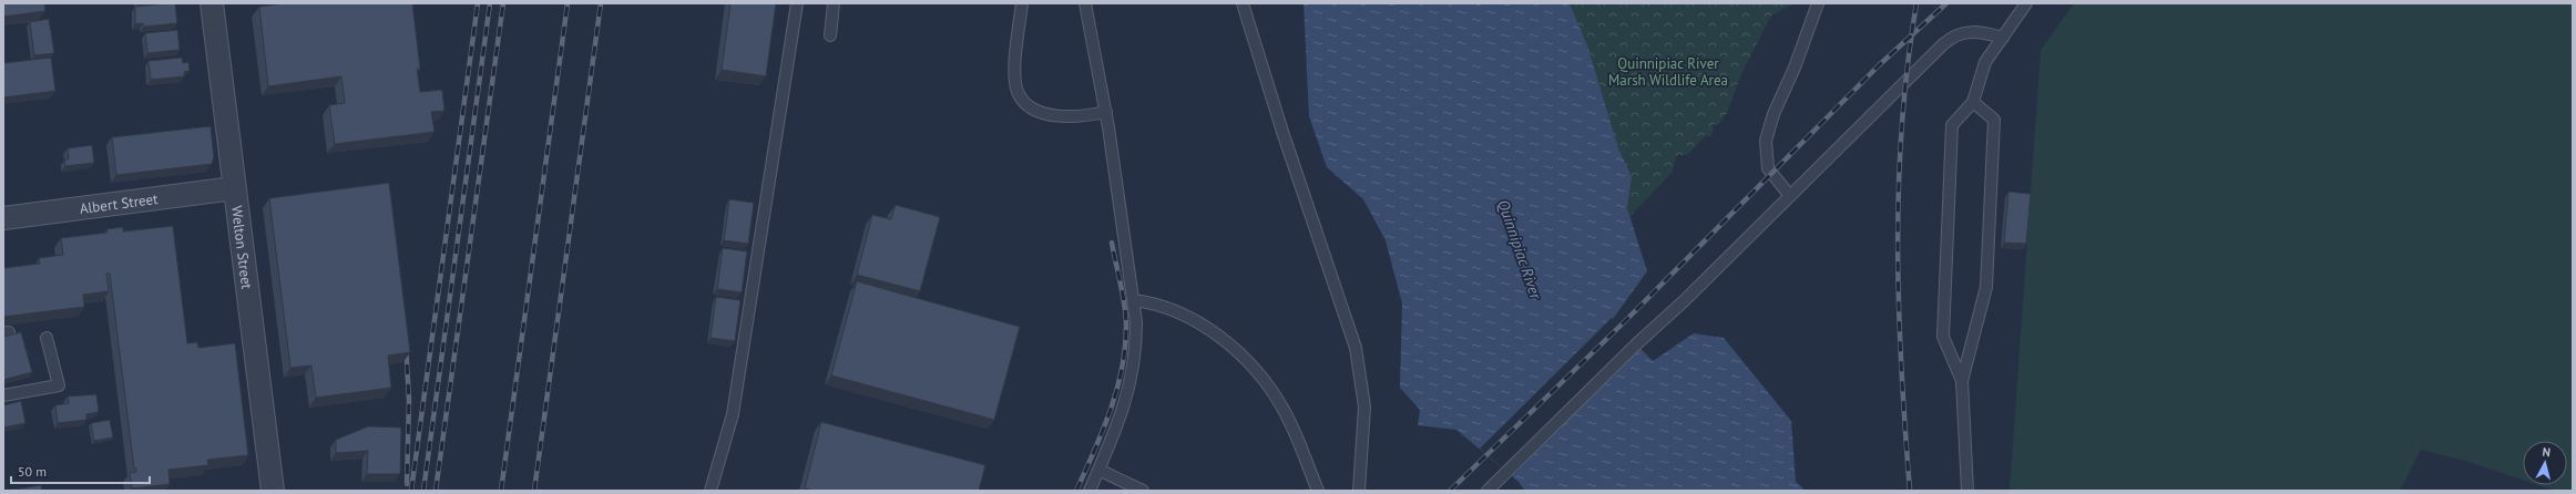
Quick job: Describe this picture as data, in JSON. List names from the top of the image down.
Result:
{
  "streets": {
    "street": ["Albert Street", "Welton Street"]
  },
  "crossings": [
    ["Albert Street", "Welton Street"]
  ],
  "water": ["Quinnipiac River"],
  "parks": ["Quinnipiac River Marsh Wildlife Area"],
  "scale_bar": "50 m",
  "north": "top"
}
